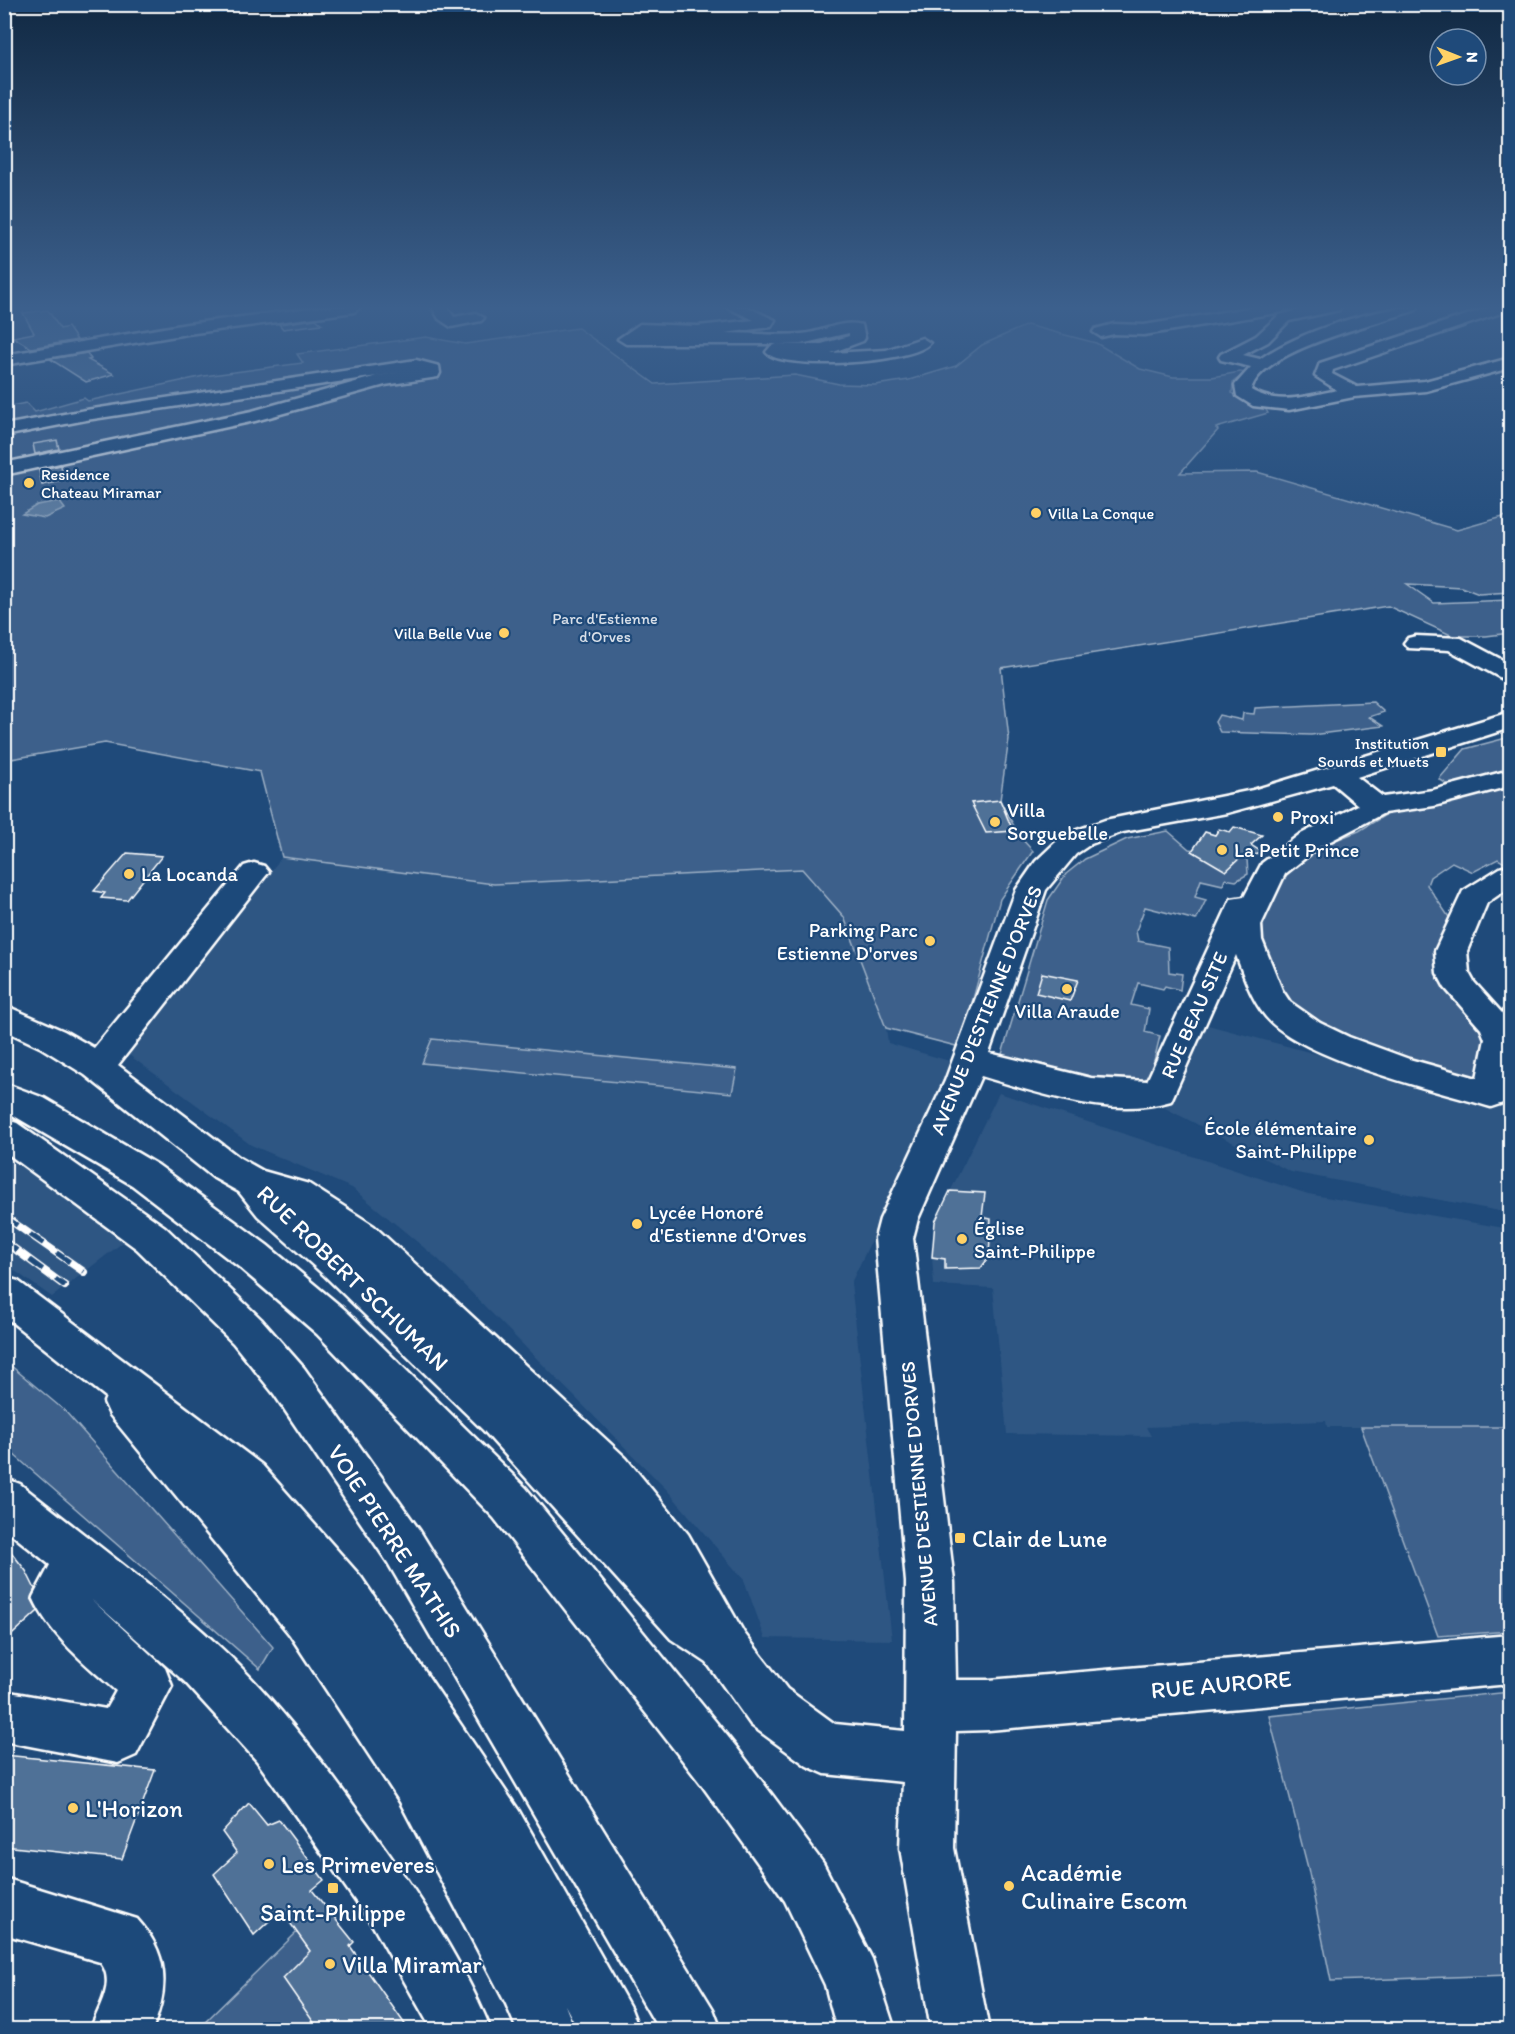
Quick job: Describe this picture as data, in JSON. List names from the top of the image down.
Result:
{
  "streets": {
    "main road": [
      "AVENUE D'ESTIENNE D'ORVES",
      "RUE BEAU SITE",
      "RUE ROBERT SCHUMAN",
      "VOIE PIERRE MATHIS",
      "RUE AURORE"
    ]
  },
  "crossings": [
    ["AVENUE D'ESTIENNE D'ORVES", "RUE BEAU SITE"],
    ["AVENUE D'ESTIENNE D'ORVES", "RUE ROBERT SCHUMAN"],
    ["AVENUE D'ESTIENNE D'ORVES", "RUE AURORE"]
  ],
  "parks": ["Parc d'Estienne d'Orves"],
  "places": {
    "other": [
      "Residence Chateau Miramar",
      "Villa La Conque",
      "Villa Belle Vue",
      "Proxi",
      "Villa Sorguebelle",
      "La Petit Prince",
      "La Locanda",
      "Parking Parc Estienne D'orves",
      "Villa Araude",
      "École élémentaire Saint-Philippe",
      "Lycée Honoré d'Estienne d'Orves",
      "Église Saint-Philippe",
      "L'Horizon",
      "Les Primeveres",
      "Académie Culinaire Escom",
      "Villa Miramar"
    ],
    "transit": ["Institution Sourds et Muets", "Clair de Lune", "Saint-Philippe"]
  },
  "north": "right"
}
